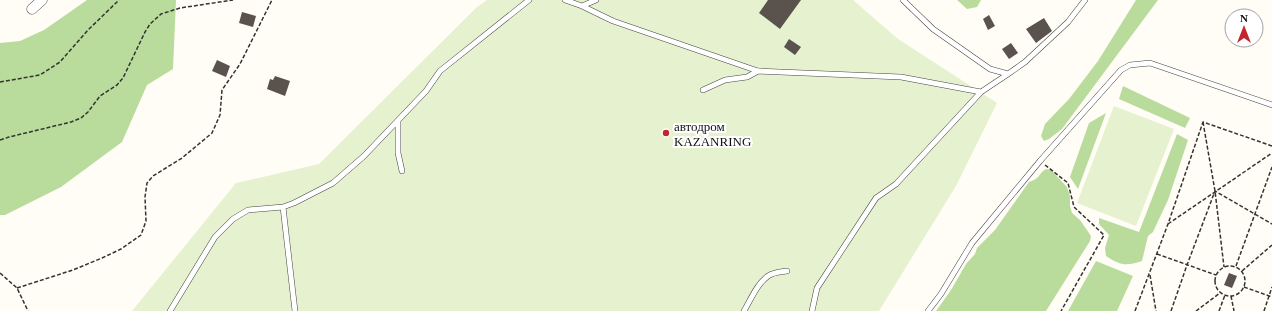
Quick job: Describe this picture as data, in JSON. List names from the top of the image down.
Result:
{
  "places": ["автодром KAZANRING"],
  "north": "top"
}
